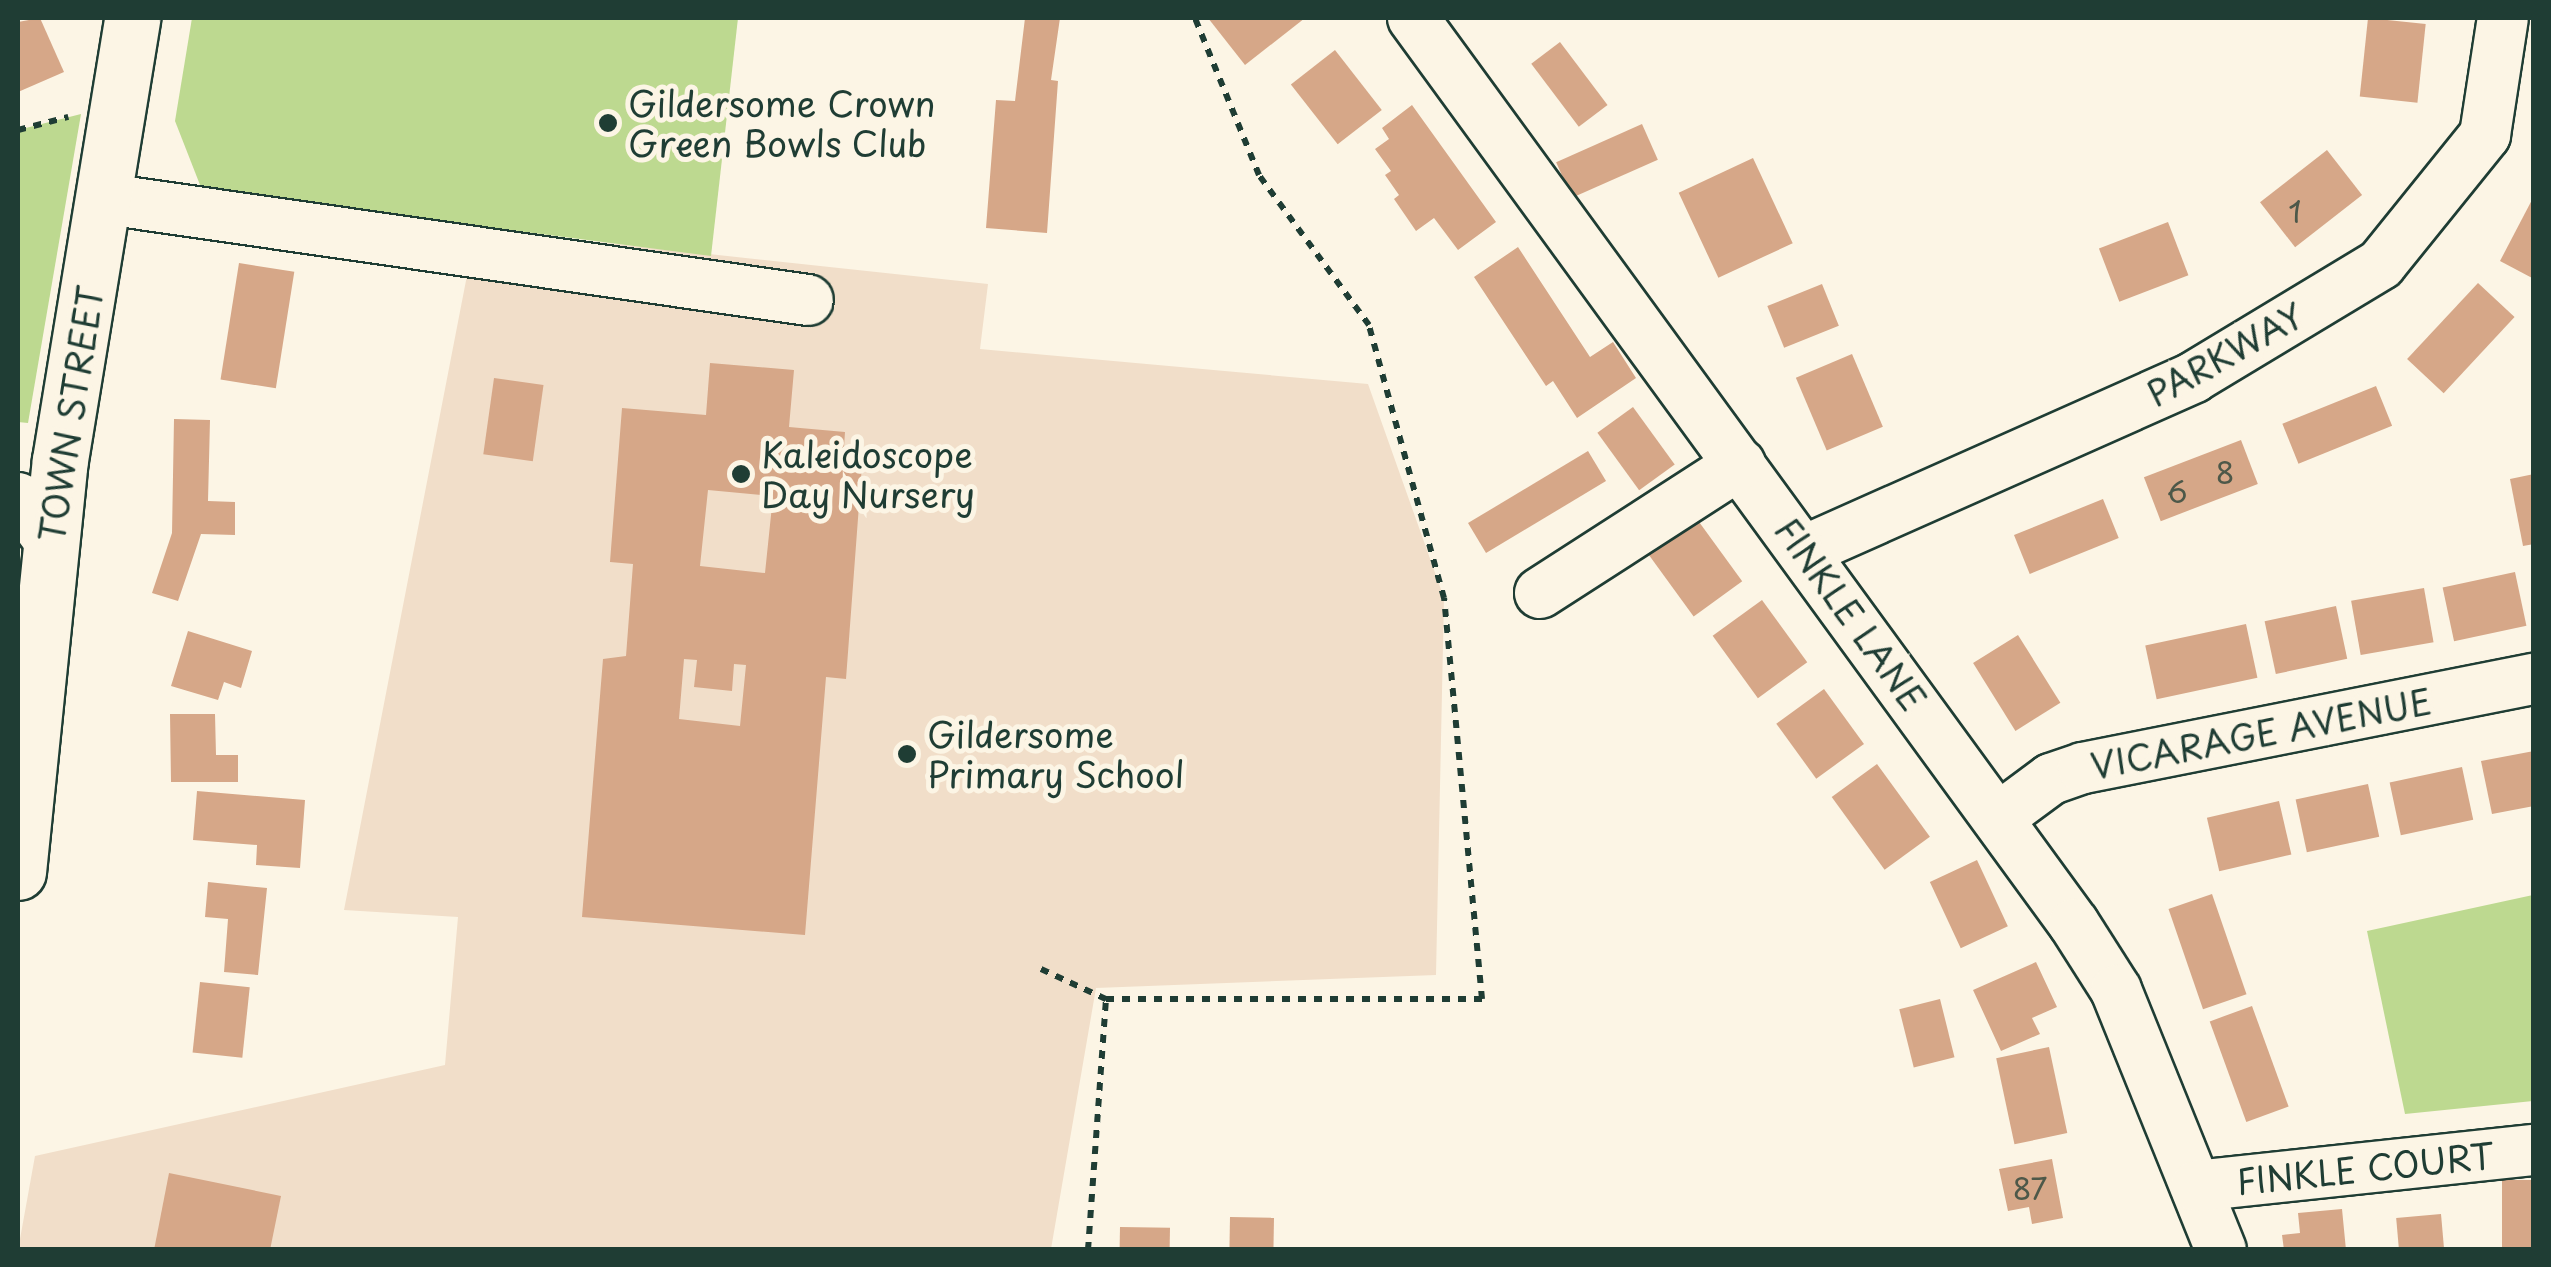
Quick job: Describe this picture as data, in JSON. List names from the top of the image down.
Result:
{
  "streets": {
    "main road": ["TOWN STREET"],
    "street": [
      "PARKWAY",
      "FINKLE LANE",
      "VICARAGE AVENUE",
      "FINKLE COURT"
    ]
  },
  "crossings": [
    ["PARKWAY", "FINKLE LANE"],
    ["FINKLE LANE", "VICARAGE AVENUE"],
    ["FINKLE LANE", "FINKLE COURT"]
  ],
  "places": ["Gildersome Crown Green Bowls Club", "Kaleidoscope Day Nursery", "Gildersome Primary School"],
  "house_numbers": [
    "1",
    "8",
    "6",
    "87"
  ]
}
